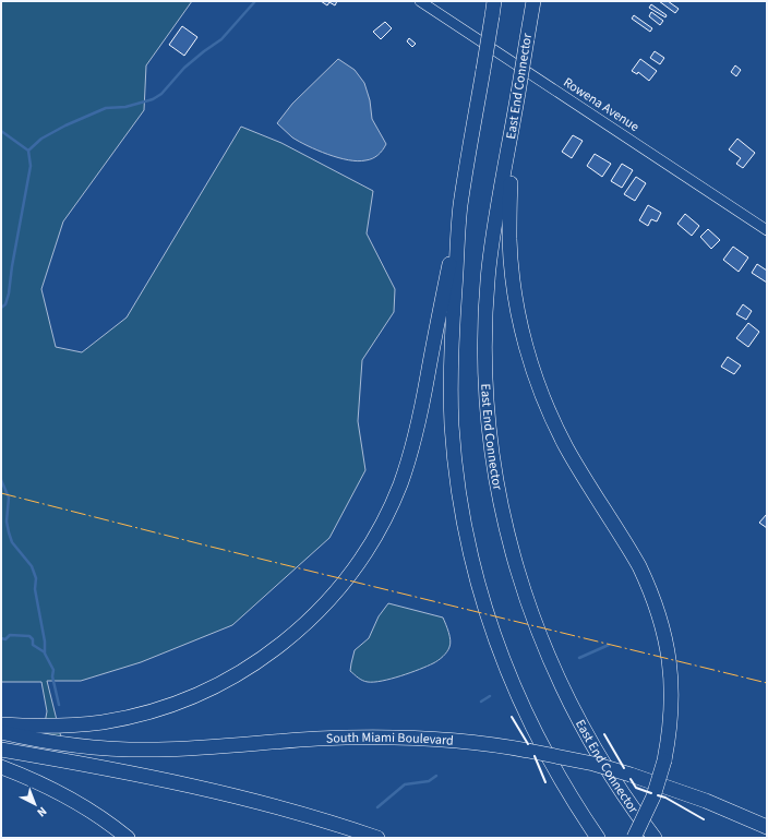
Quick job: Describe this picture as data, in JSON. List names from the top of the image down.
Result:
{
  "streets": {
    "highway": ["East End Connector", "South Miami Boulevard"],
    "street": ["Rowena Avenue"]
  },
  "north": "bottom right"
}
